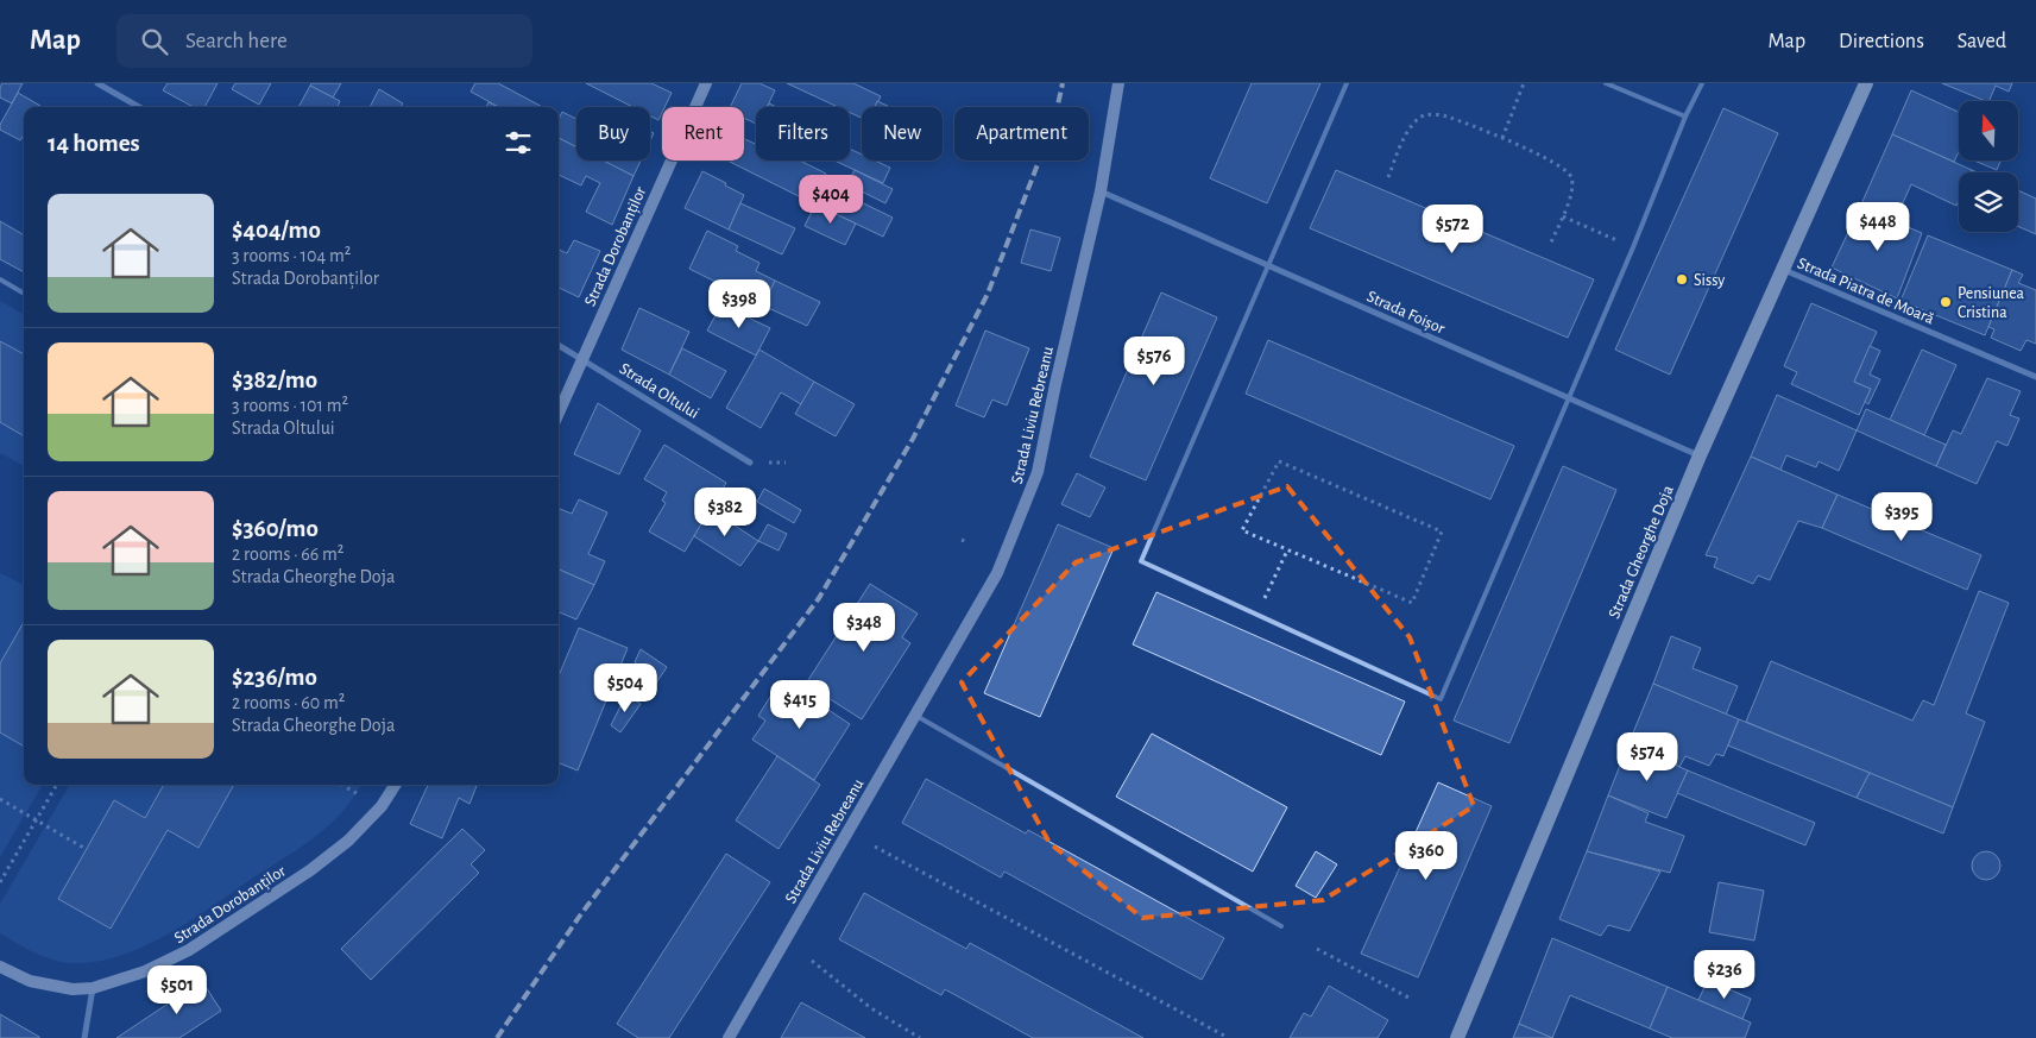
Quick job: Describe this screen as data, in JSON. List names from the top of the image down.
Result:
{
  "streets": {
    "main road": ["Strada Gheorghe Doja"],
    "street": [
      "Strada Dorobanților",
      "Strada Piatra de Moară",
      "Strada Foișor",
      "Strada Oltului",
      "Strada Liviu Rebreanu"
    ]
  },
  "crossings": [
    ["Strada Dorobanților", "Strada Oltului"],
    ["Strada Piatra de Moară", "Strada Gheorghe Doja"],
    ["Strada Foișor", "Strada Liviu Rebreanu"],
    ["Strada Foișor", "Strada Gheorghe Doja"]
  ],
  "places": ["Sissy", "Pensiunea Cristina"],
  "north": "top",
  "page": {
    "header": "Map",
    "search": "Search here",
    "nav": ["Map", "Directions", "Saved"],
    "chip": [
      "Buy",
      "Rent",
      "Filters",
      "New",
      "Apartment"
    ],
    "heading": "14 homes",
    "price": [
      "$404",
      "$448",
      "$572",
      "$398",
      "$576",
      "$382",
      "$395",
      "$348",
      "$504",
      "$415",
      "$574",
      "$360",
      "$236",
      "$501"
    ],
    "list": [
      {
        "name": "$404/mo",
        "note": "3 rooms · 104 m² · Strada Dorobanților"
      },
      {
        "name": "$382/mo",
        "note": "3 rooms · 101 m² · Strada Oltului"
      },
      {
        "name": "$360/mo",
        "note": "2 rooms · 66 m² · Strada Gheorghe Doja"
      },
      {
        "name": "$236/mo",
        "note": "2 rooms · 60 m² · Strada Gheorghe Doja"
      }
    ]
  }
}
